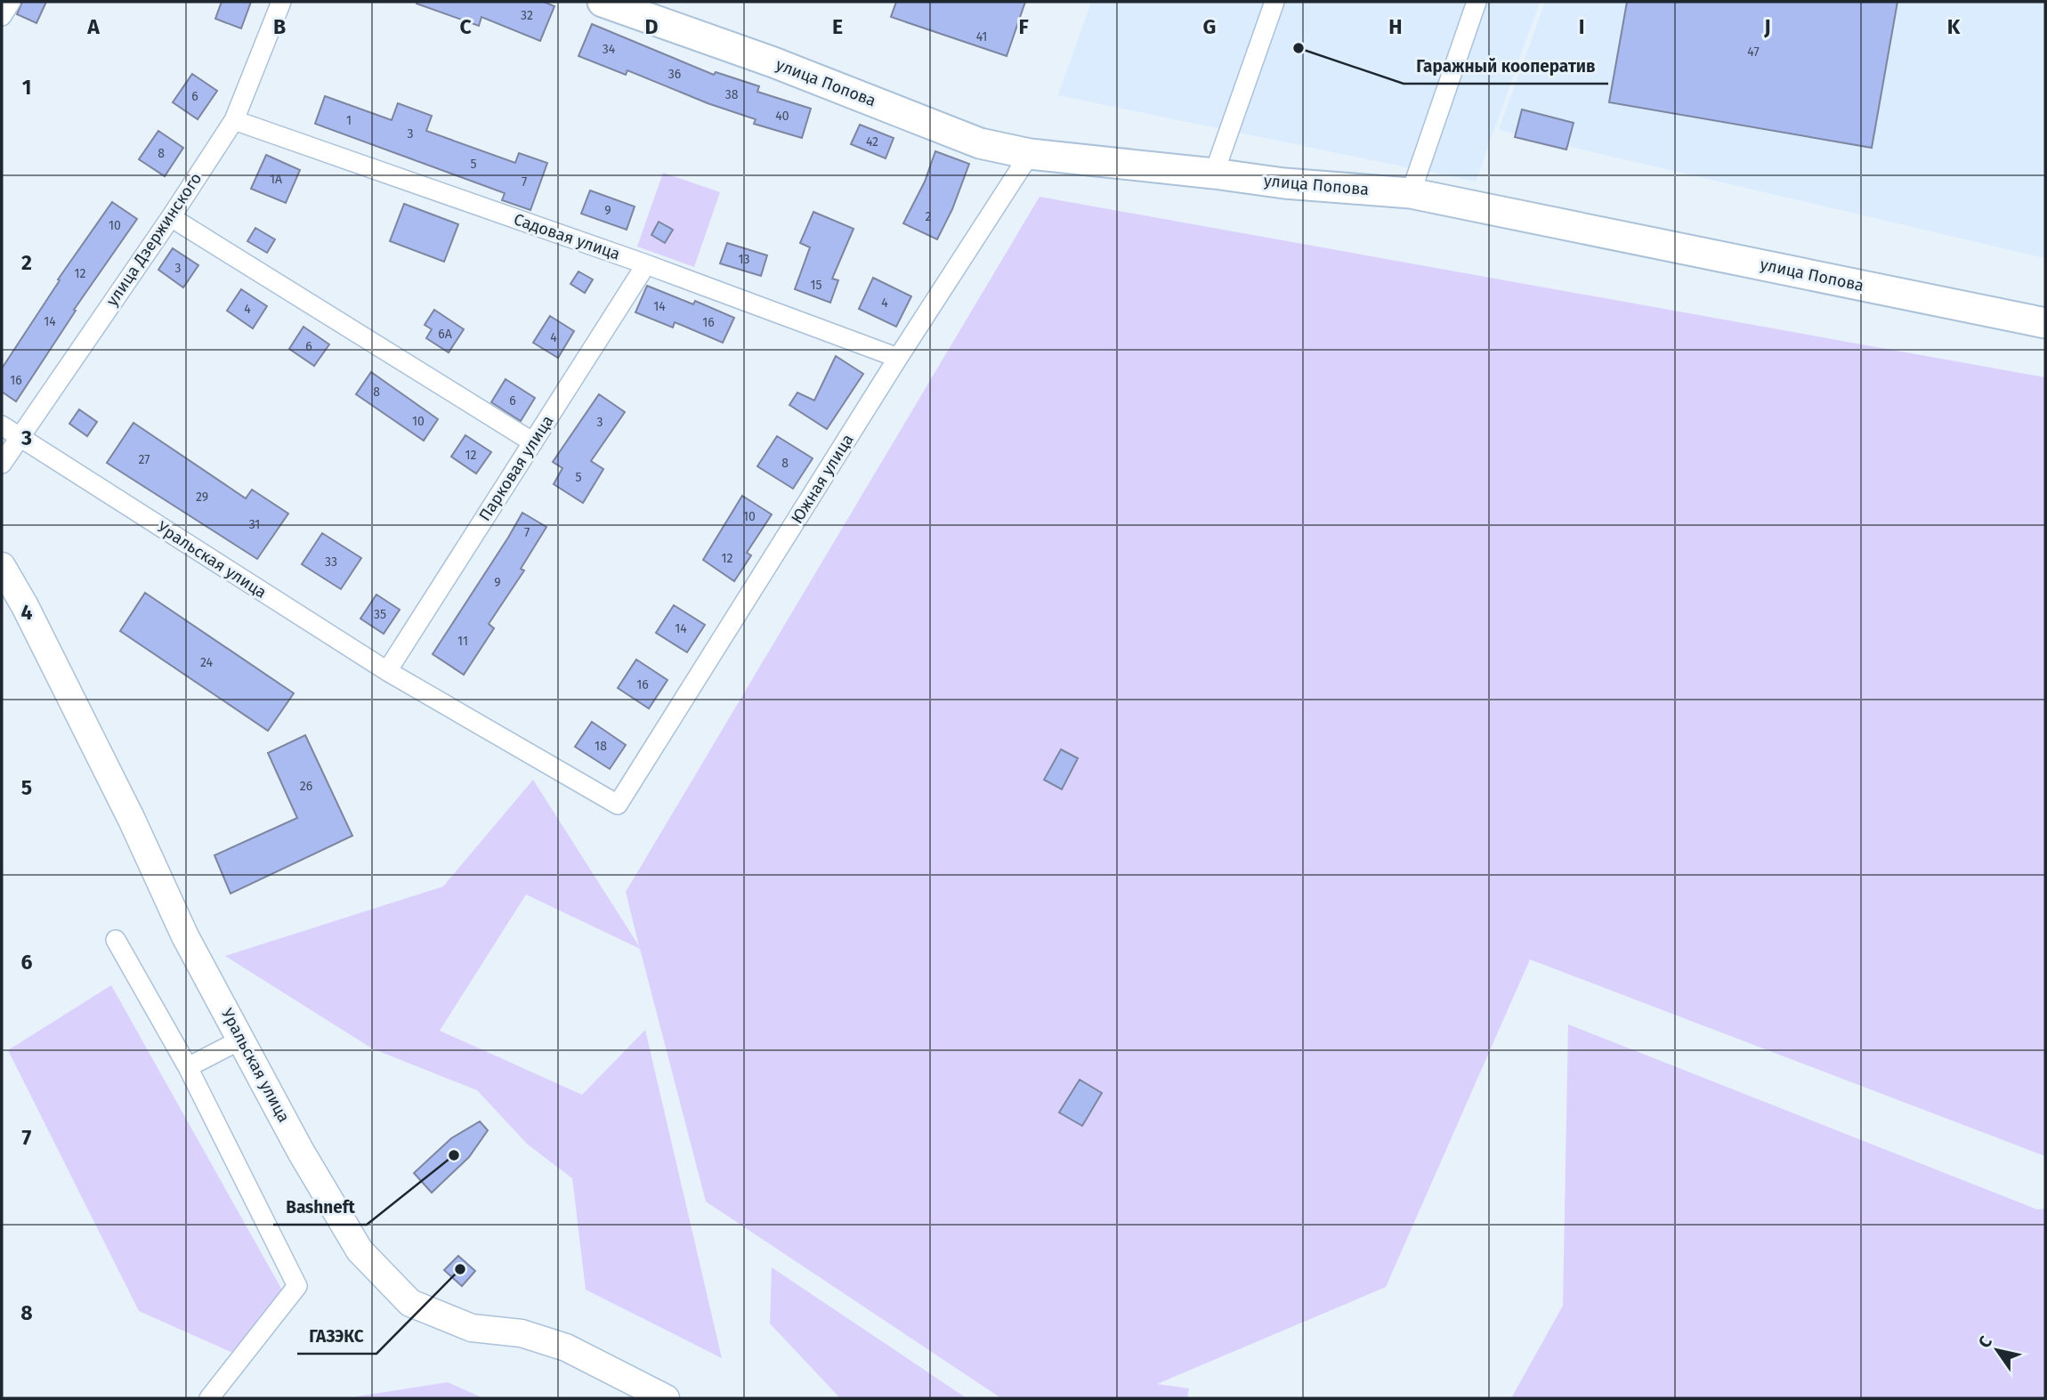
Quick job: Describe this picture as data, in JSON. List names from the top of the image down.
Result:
{
  "streets": {
    "main road": ["улица Попова"],
    "street": [
      "Садовая улица",
      "улица Дзержинского",
      "Парковая улица",
      "Южная улица",
      "Уральская улица"
    ]
  },
  "crossings": [
    ["улица Попова", "Южная улица"],
    ["Садовая улица", "улица Дзержинского"],
    ["Садовая улица", "Парковая улица"],
    ["Садовая улица", "Южная улица"],
    ["улица Дзержинского", "Уральская улица"],
    ["Парковая улица", "Уральская улица"],
    ["Южная улица", "Уральская улица"]
  ],
  "places": ["Гаражный кооператив", "Bashneft", "ГАЗЭКС"],
  "house_numbers": [
    "32",
    "41",
    "34",
    "47",
    "36",
    "38",
    "6",
    "40",
    "1",
    "3",
    "42",
    "8",
    "5",
    "1А",
    "7",
    "9",
    "2",
    "10",
    "13",
    "3",
    "12",
    "15",
    "4",
    "14",
    "4",
    "14",
    "16",
    "6А",
    "4",
    "6",
    "16",
    "8",
    "6",
    "10",
    "3",
    "12",
    "27",
    "8",
    "5",
    "29",
    "10",
    "31",
    "7",
    "12",
    "33",
    "9",
    "35",
    "14",
    "11",
    "24",
    "16",
    "18",
    "26"
  ],
  "north": "top left",
  "grid": {
    "columns": [
      "A",
      "B",
      "C",
      "D",
      "E",
      "F",
      "G",
      "H",
      "I",
      "J",
      "K"
    ],
    "rows": [
      "1",
      "2",
      "3",
      "4",
      "5",
      "6",
      "7",
      "8"
    ]
  }
}
